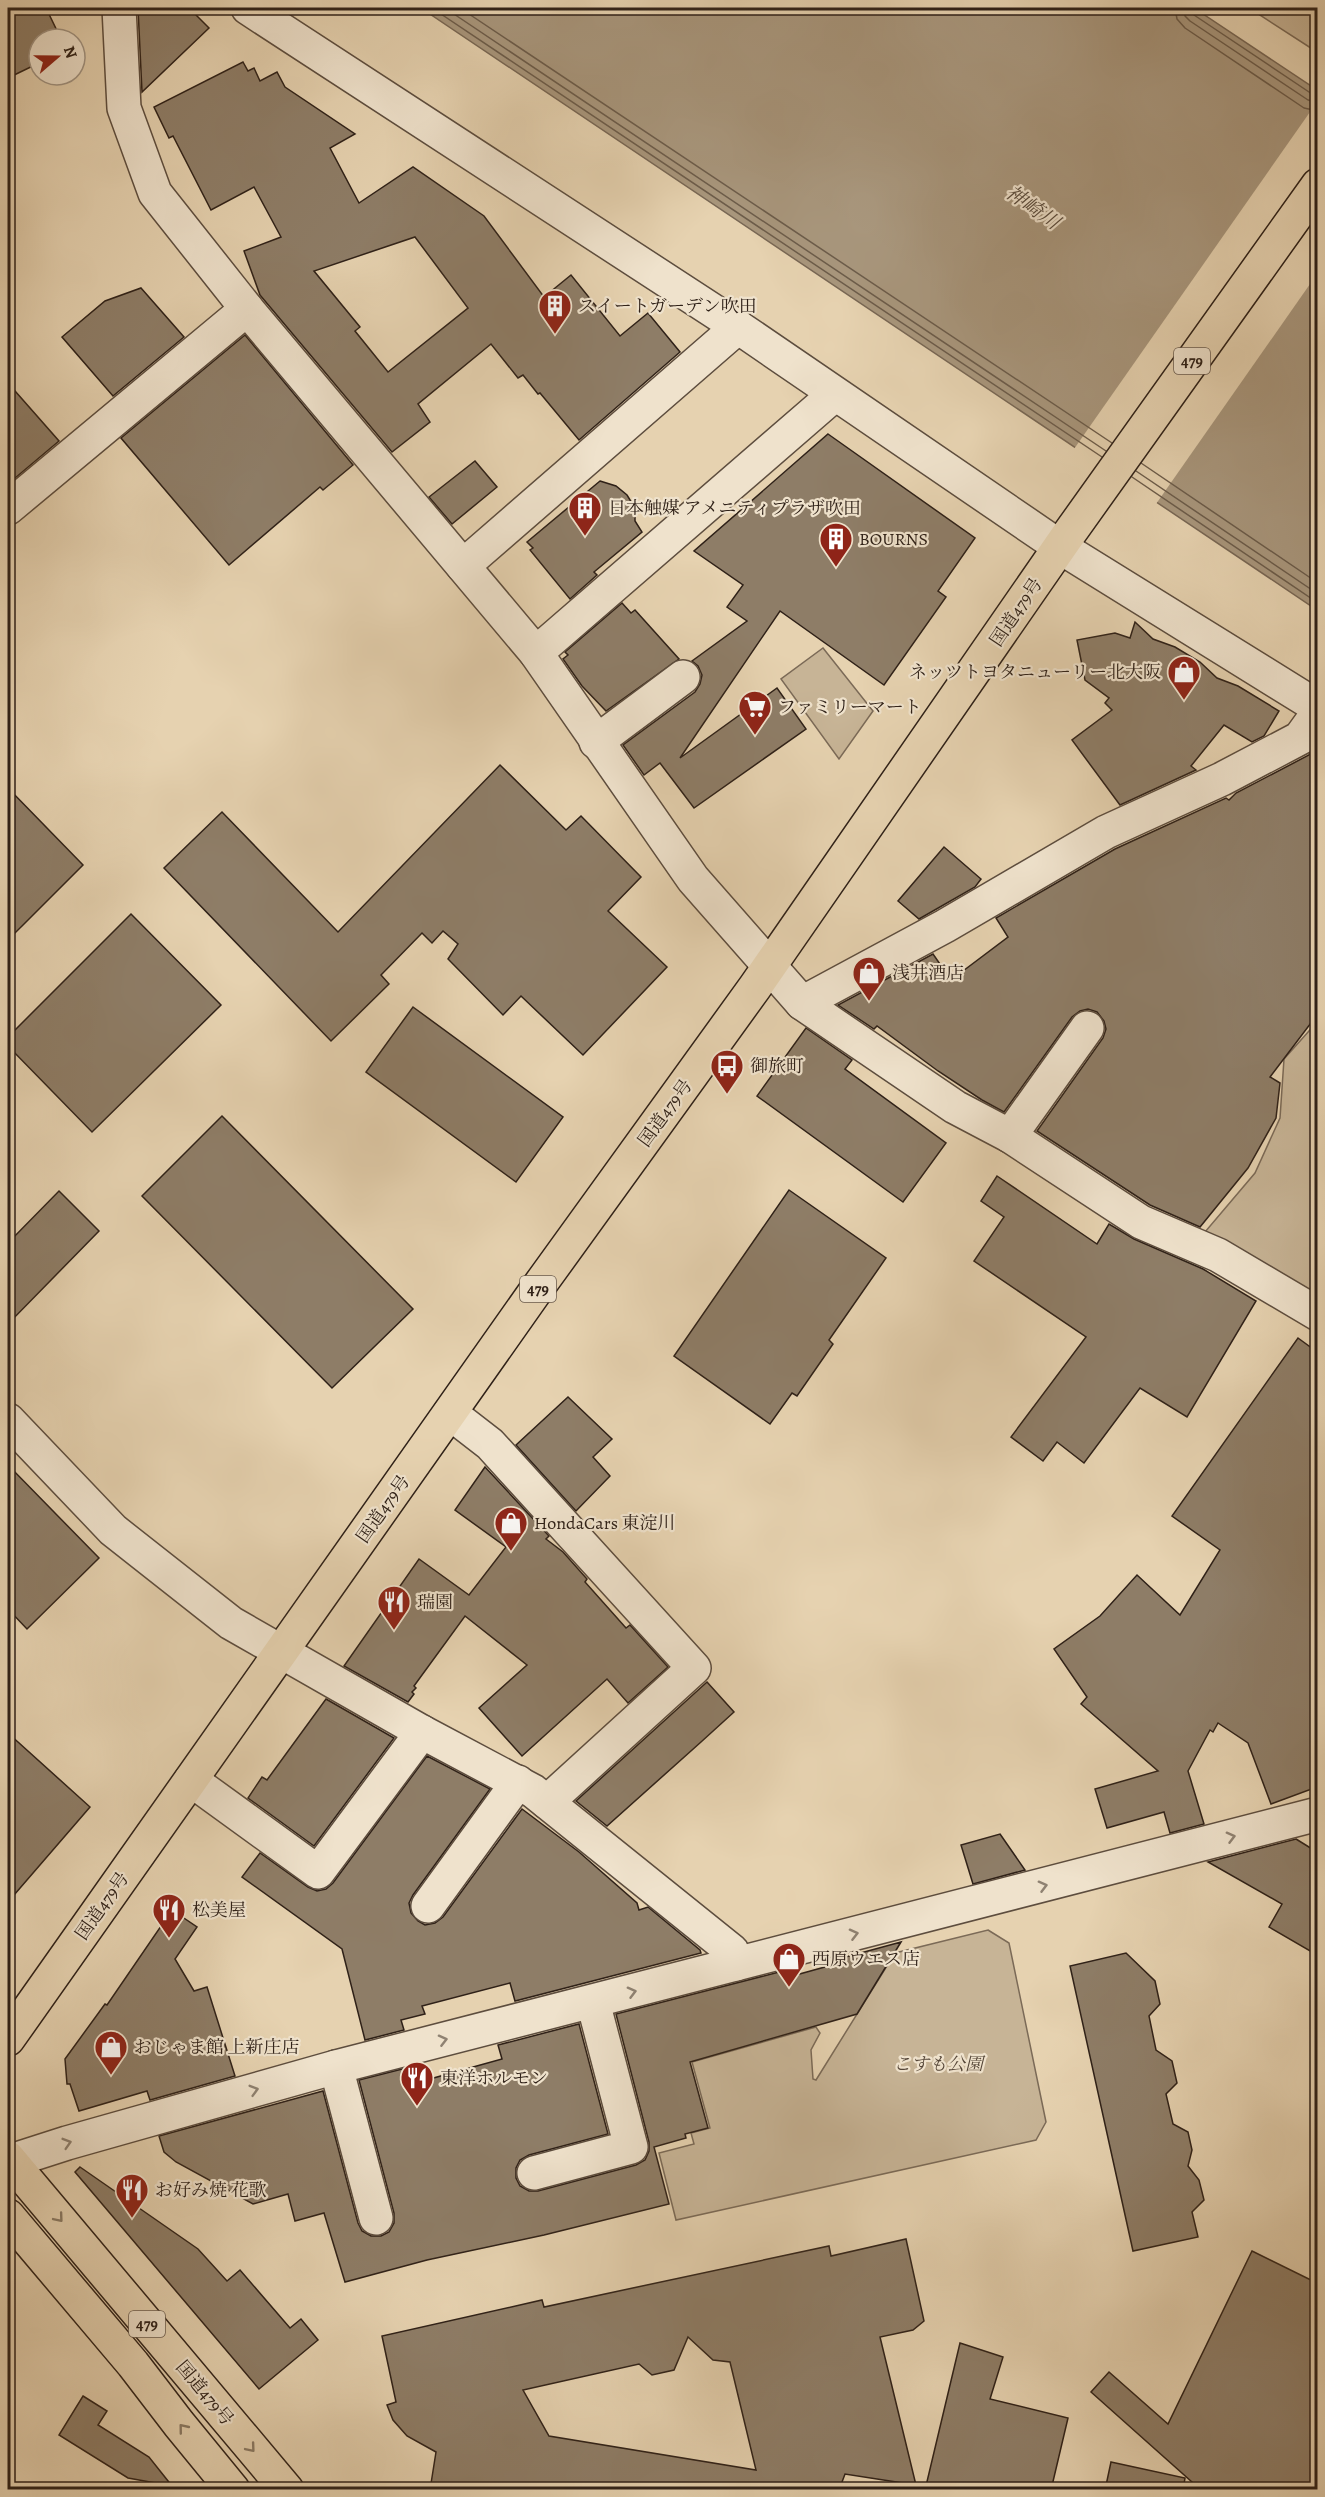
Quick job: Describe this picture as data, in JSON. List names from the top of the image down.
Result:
{
  "streets": {
    "highway": ["479", "国道479号"]
  },
  "water": ["神崎川"],
  "parks": ["こすも公園"],
  "places": {
    "building": ["スイートガーデン吹田", "日本触媒 アメニティプラザ吹田", "BOURNS"],
    "shop": [
      "ネッツトヨタニューリー北大阪",
      "浅井酒店",
      "HondaCars 東淀川",
      "西原ウエス店",
      "おじゃま館 上新庄店"
    ],
    "supermarket": ["ファミリーマート"],
    "bus stop": ["御旅町"],
    "restaurant": [
      "瑞園",
      "松美屋",
      "東洋ホルモン",
      "お好み焼 花歌"
    ]
  },
  "north": "right"
}
